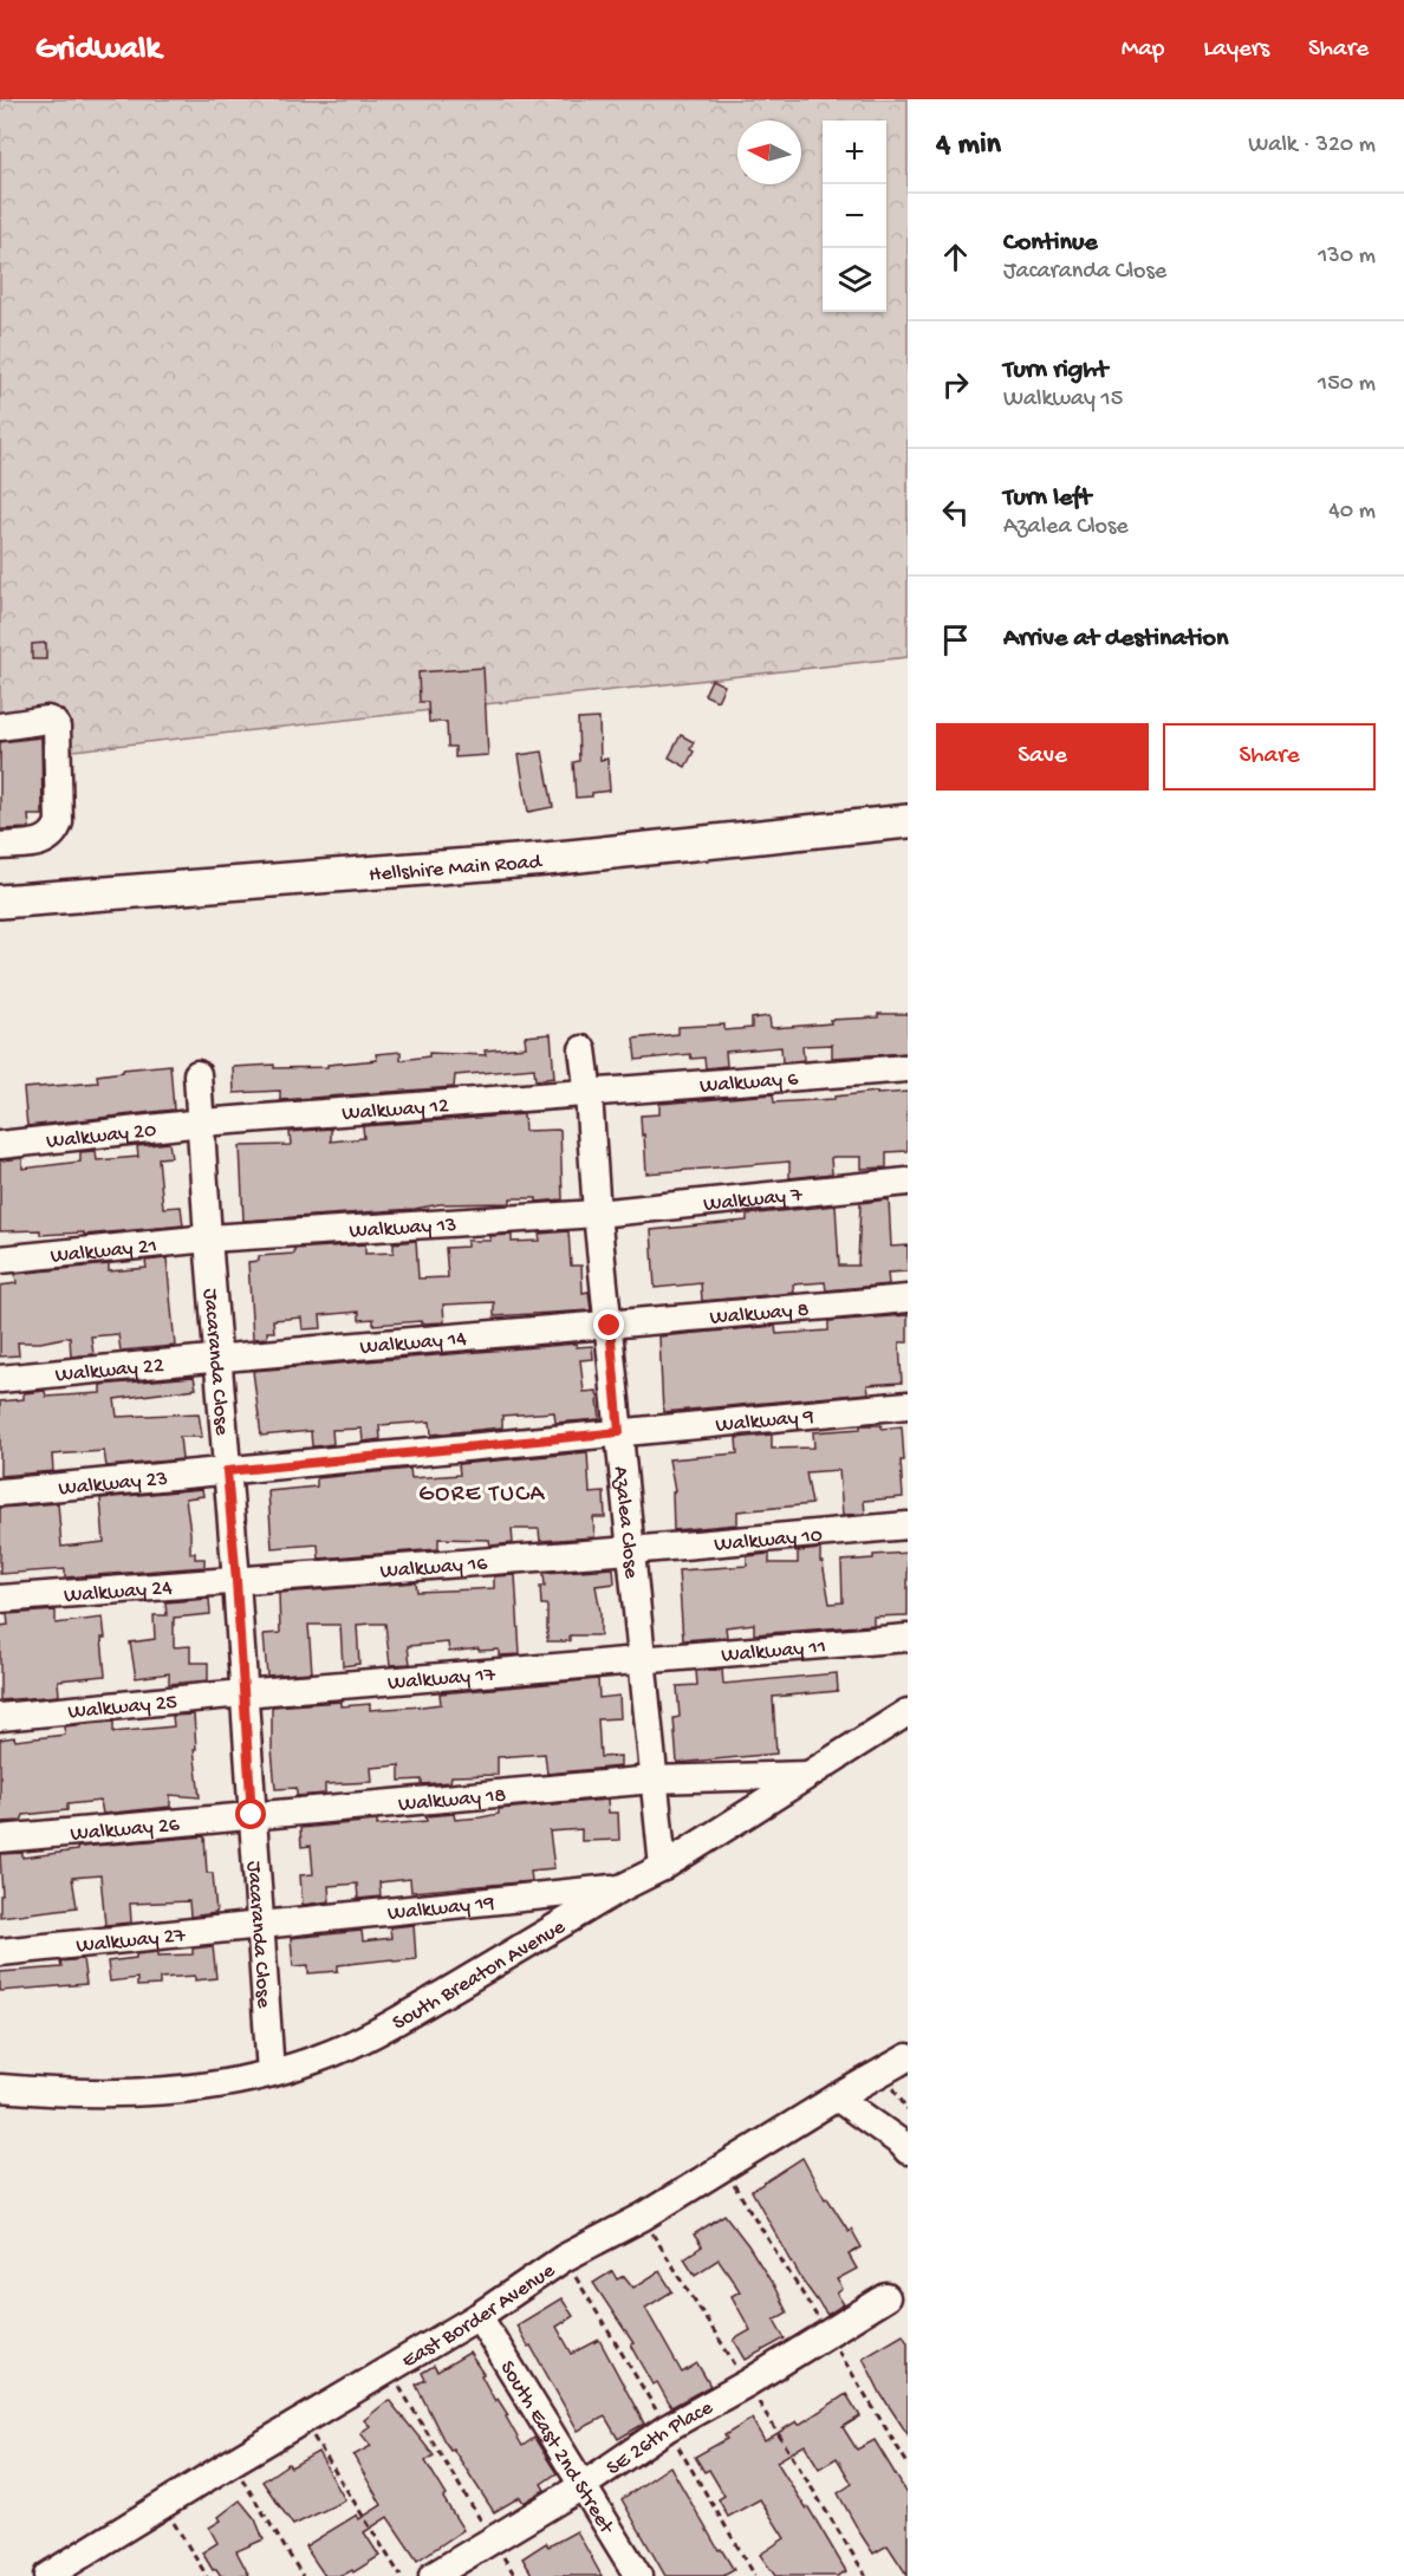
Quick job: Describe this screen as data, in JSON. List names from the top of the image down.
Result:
{
  "streets": {
    "main road": ["Hellshire Main Road"],
    "street": [
      "Walkway 6",
      "Walkway 12",
      "Walkway 20",
      "Walkway 7",
      "Walkway 13",
      "Walkway 21",
      "Walkway 8",
      "Walkway 14",
      "Jacaranda Close",
      "Walkway 22",
      "Walkway 9",
      "Walkway 23",
      "Azalea Close",
      "Walkway 10",
      "Walkway 16",
      "Walkway 24",
      "Walkway 11",
      "Walkway 17",
      "Walkway 25",
      "Walkway 18",
      "Walkway 26",
      "Walkway 19",
      "Walkway 27",
      "South Breaton Avenue",
      "East Border Avenue",
      "SE 26th Place",
      "South East 2nd Street"
    ]
  },
  "crossings": [
    ["Walkway 6", "Walkway 12"],
    ["Walkway 6", "Azalea Close"],
    ["Walkway 12", "Walkway 20"],
    ["Walkway 12", "Jacaranda Close"],
    ["Walkway 12", "Azalea Close"],
    ["Walkway 20", "Jacaranda Close"],
    ["Walkway 7", "Walkway 13"],
    ["Walkway 7", "Azalea Close"],
    ["Walkway 13", "Walkway 21"],
    ["Walkway 13", "Jacaranda Close"],
    ["Walkway 13", "Azalea Close"],
    ["Walkway 21", "Jacaranda Close"],
    ["Walkway 8", "Walkway 14"],
    ["Walkway 8", "Azalea Close"],
    ["Walkway 14", "Jacaranda Close"],
    ["Walkway 14", "Walkway 22"],
    ["Walkway 14", "Azalea Close"],
    ["Jacaranda Close", "Walkway 22"],
    ["Jacaranda Close", "Walkway 9"],
    ["Jacaranda Close", "Walkway 23"],
    ["Jacaranda Close", "Walkway 16"],
    ["Jacaranda Close", "Walkway 24"],
    ["Jacaranda Close", "Walkway 17"],
    ["Jacaranda Close", "Walkway 25"],
    ["Jacaranda Close", "Walkway 18"],
    ["Jacaranda Close", "Walkway 26"],
    ["Jacaranda Close", "Walkway 19"],
    ["Jacaranda Close", "Walkway 27"],
    ["Jacaranda Close", "South Breaton Avenue"],
    ["Walkway 9", "Walkway 23"],
    ["Walkway 9", "Azalea Close"],
    ["Azalea Close", "Walkway 10"],
    ["Azalea Close", "Walkway 16"],
    ["Azalea Close", "Walkway 11"],
    ["Azalea Close", "Walkway 17"],
    ["Azalea Close", "Walkway 18"],
    ["Azalea Close", "South Breaton Avenue"],
    ["Walkway 10", "Walkway 16"],
    ["Walkway 16", "Walkway 24"],
    ["Walkway 11", "Walkway 17"],
    ["Walkway 17", "Walkway 25"],
    ["Walkway 18", "Walkway 26"],
    ["Walkway 18", "South Breaton Avenue"],
    ["Walkway 19", "Walkway 27"],
    ["Walkway 19", "South Breaton Avenue"],
    ["East Border Avenue", "South East 2nd Street"],
    ["SE 26th Place", "South East 2nd Street"]
  ],
  "districts": ["GORE TUCA"],
  "north": "left",
  "page": {
    "header": "Gridwalk",
    "nav": ["Map", "Layers", "Share"],
    "heading": ["4 min", "Walk · 320 m"],
    "map_buttons": ["+", "−"],
    "list": [
      ["Continue", "Jacaranda Close", "130 m"],
      ["Turn right", "Walkway 15", "150 m"],
      ["Turn left", "Azalea Close", "40 m"],
      "Arrive at destination"
    ],
    "buttons": ["Save", "Share"]
  }
}
